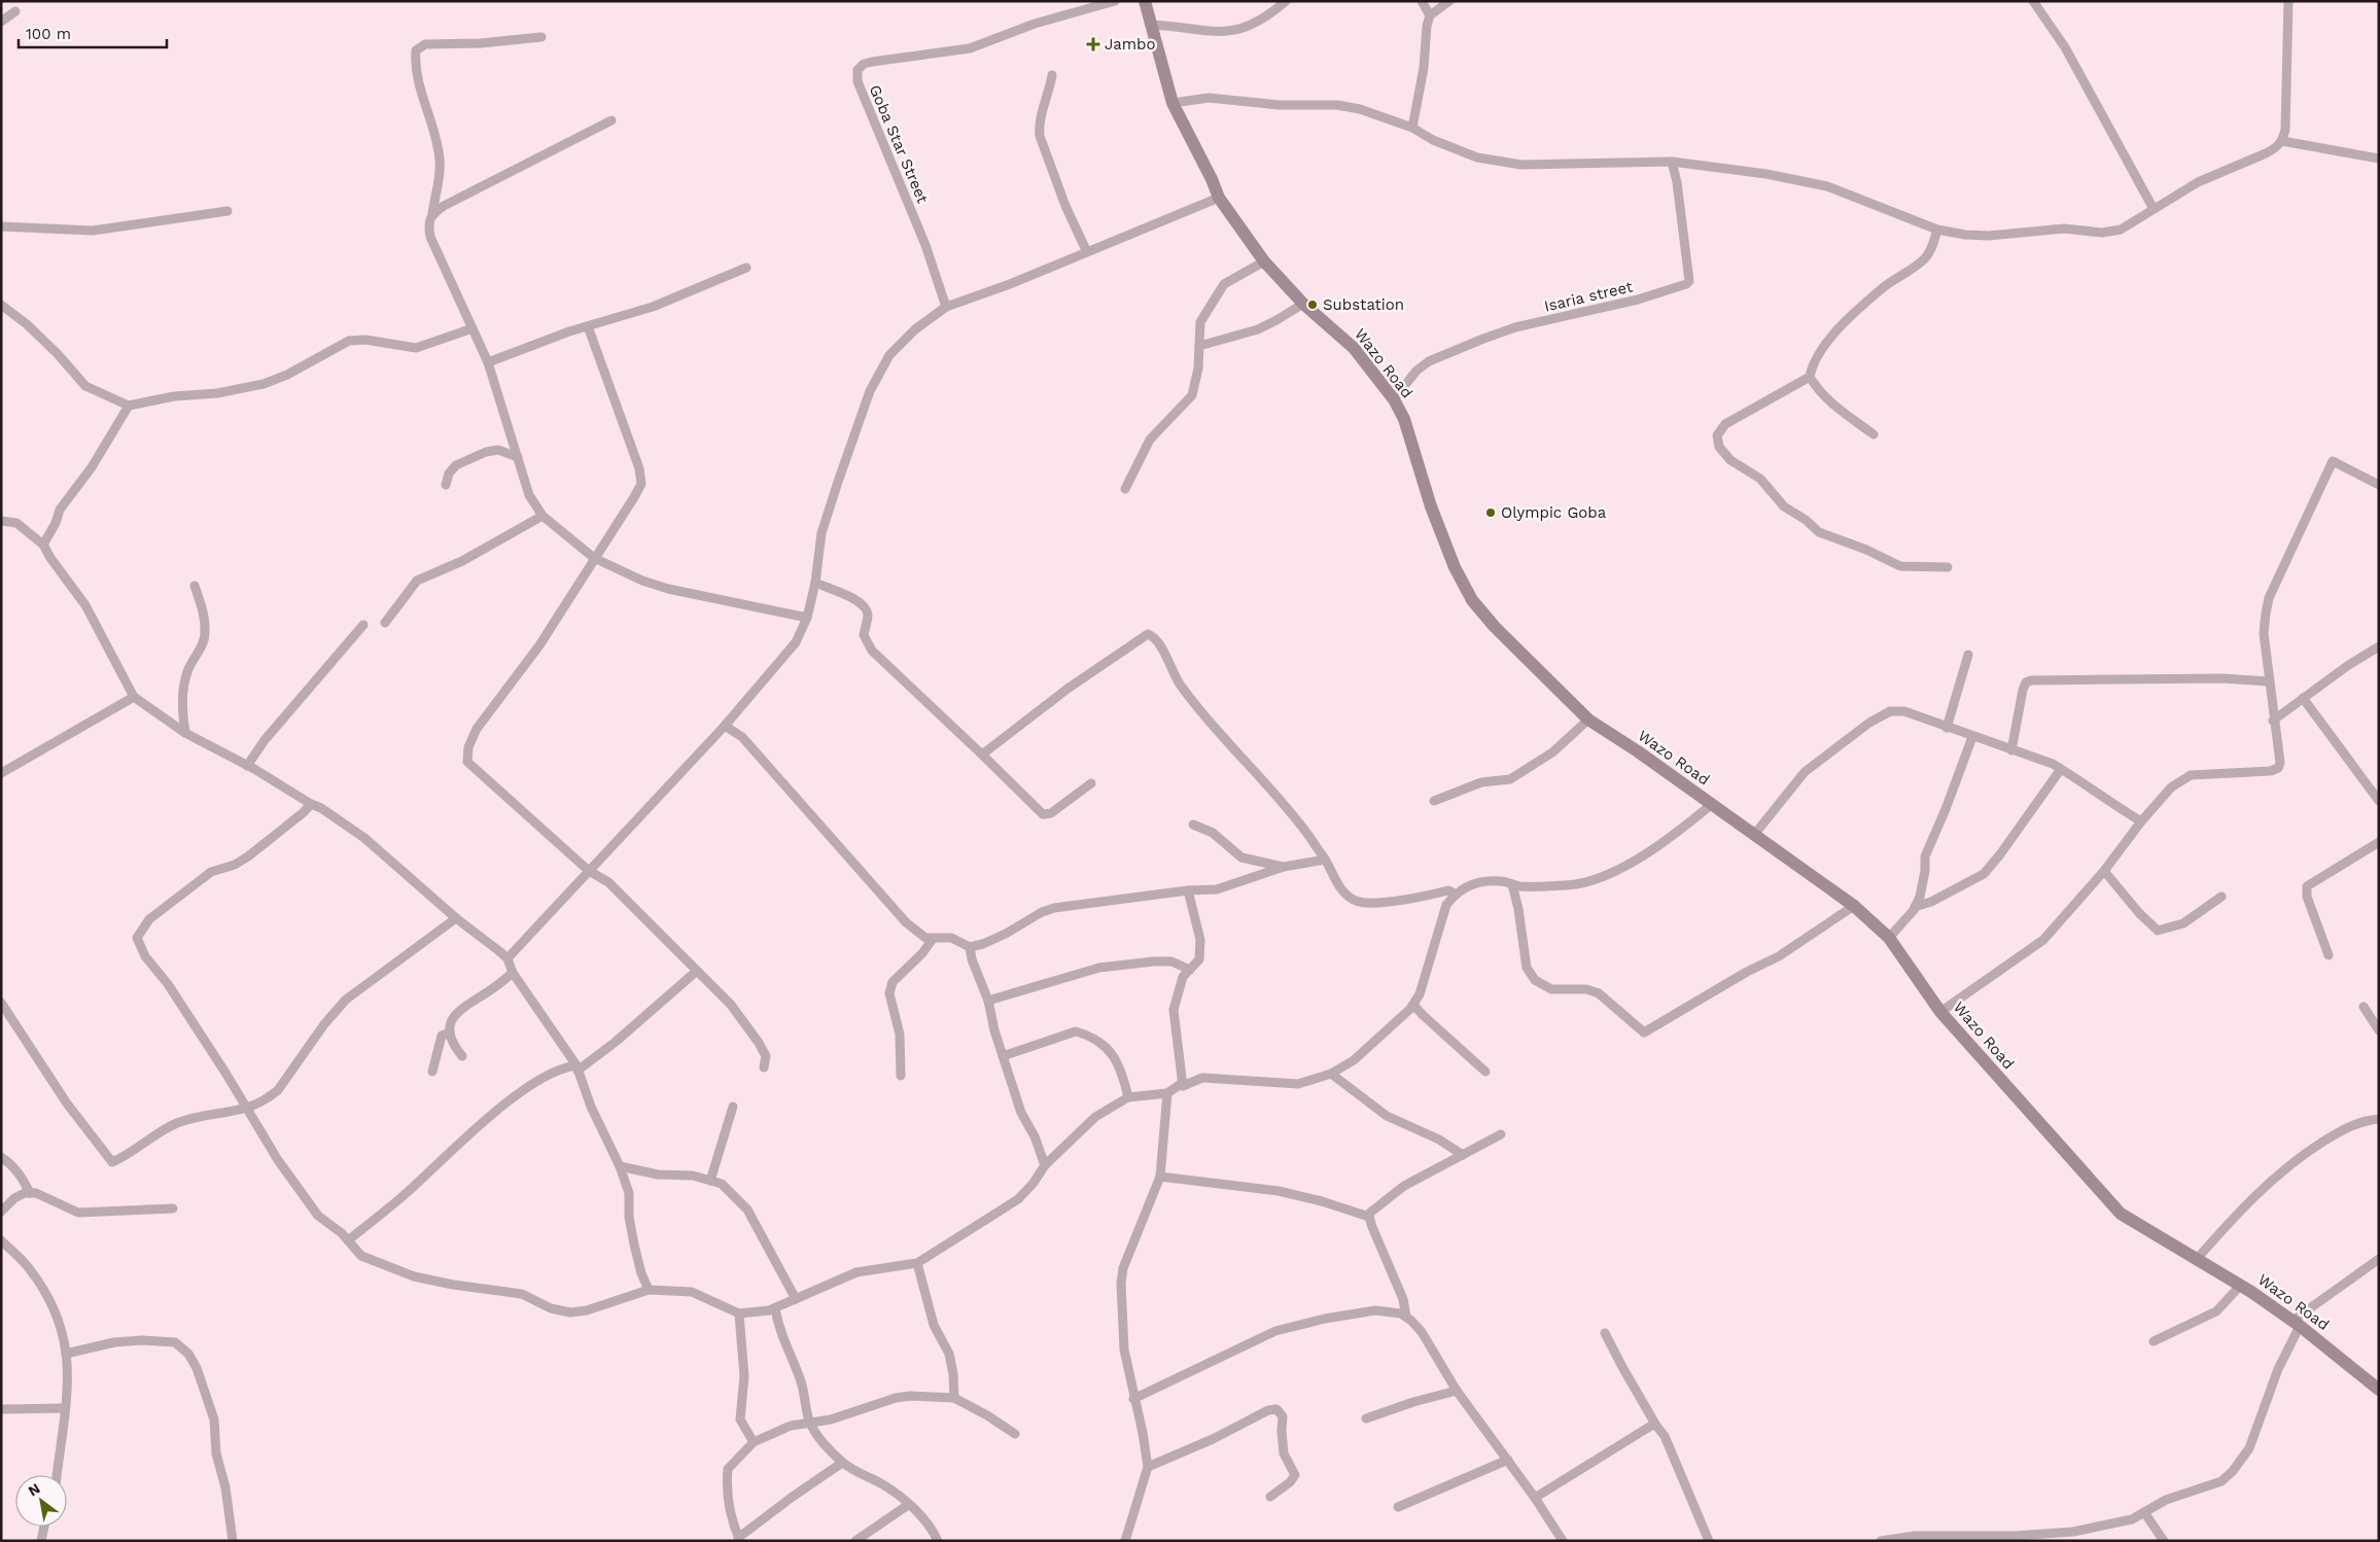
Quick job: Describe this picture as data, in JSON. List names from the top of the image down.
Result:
{
  "streets": {
    "main road": ["Wazo Road"],
    "street": ["Goba Star Street", "Isaria street"]
  },
  "crossings": [
    ["Isaria street", "Wazo Road"]
  ],
  "places": {
    "health": ["Jambo"],
    "other": ["Substation", "Olympic Goba"]
  },
  "scale_bar": "100 m",
  "north": "top left"
}
